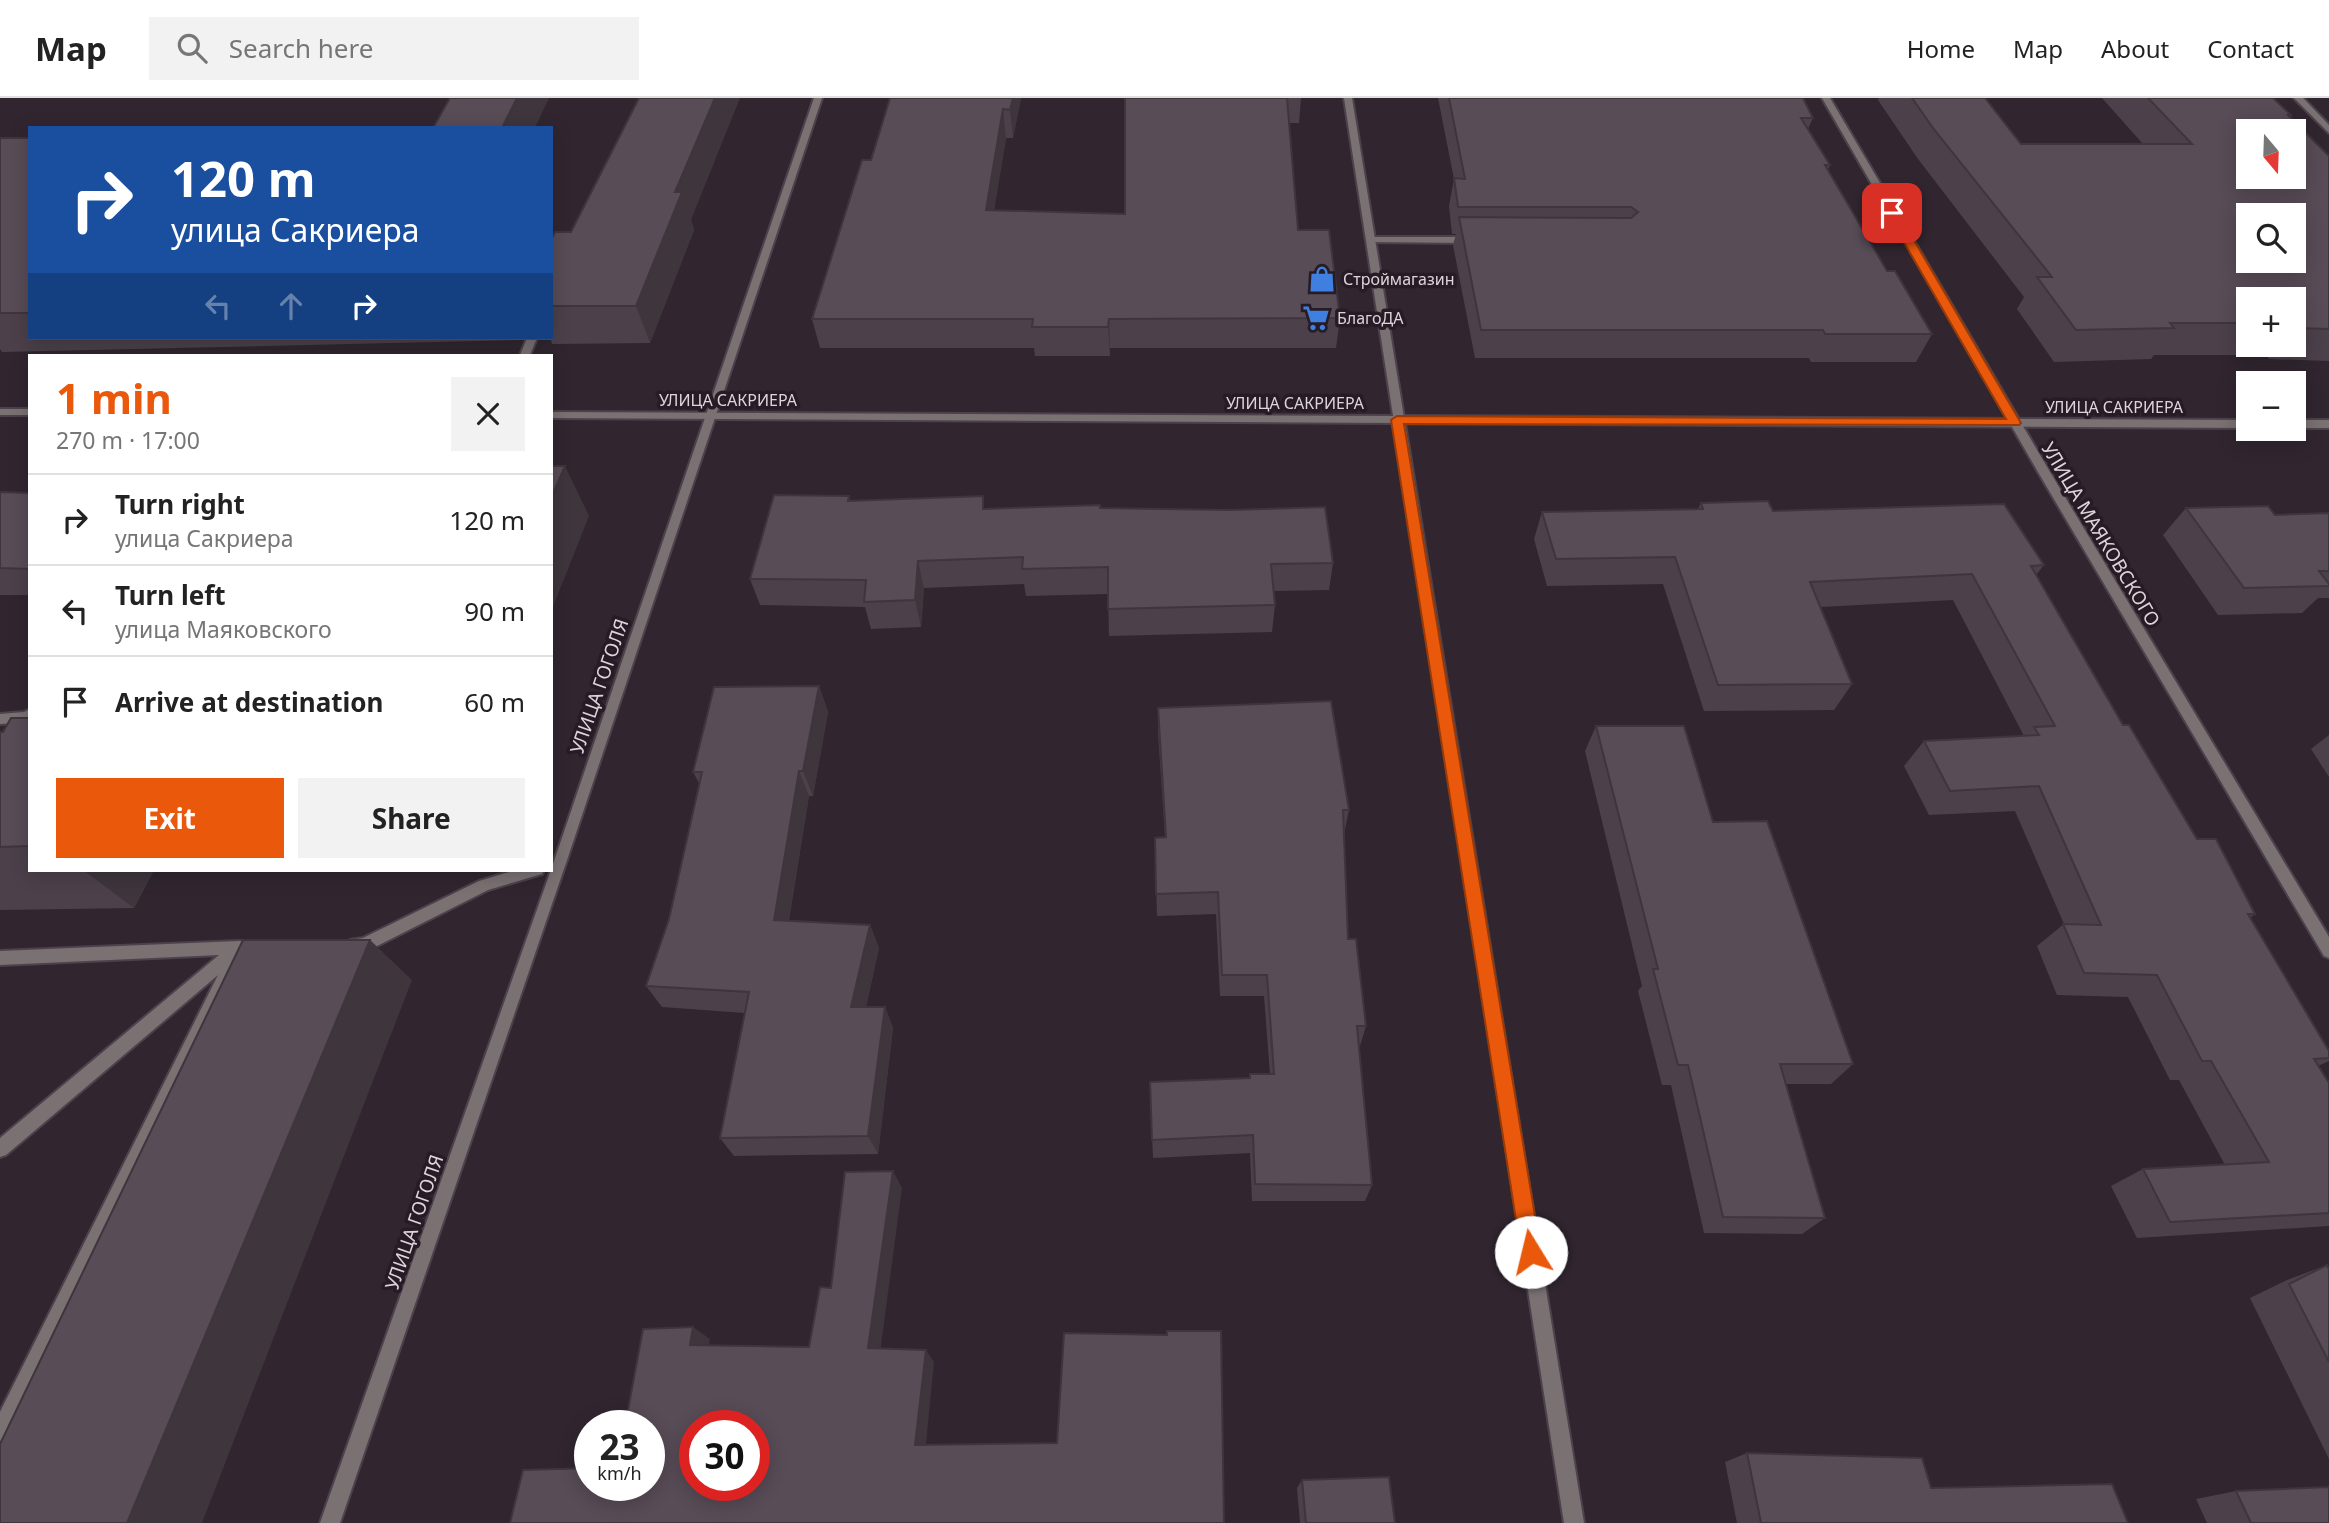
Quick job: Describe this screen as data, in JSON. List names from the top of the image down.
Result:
{
  "streets": {
    "street": ["УЛИЦА САКРИЕРА", "УЛИЦА МАЯКОВСКОГО", "УЛИЦА ГОГОЛЯ"]
  },
  "crossings": [
    ["УЛИЦА САКРИЕРА", "УЛИЦА МАЯКОВСКОГО"],
    ["УЛИЦА САКРИЕРА", "УЛИЦА ГОГОЛЯ"]
  ],
  "places": {
    "shop": ["Строймагазин"],
    "supermarket": ["БлагоДА"]
  },
  "north": "bottom",
  "page": {
    "header": "Map",
    "search": "Search here",
    "nav": [
      "Home",
      "Map",
      "About",
      "Contact"
    ],
    "map_buttons": ["+", "−"],
    "turn": ["120 m", "улица Сакриера"],
    "heading": ["1 min", "270 m · 17:00"],
    "list": [
      {
        "name": "Turn right",
        "note": "улица Сакриера",
        "value": "120 m"
      },
      {
        "name": "Turn left",
        "note": "улица Маяковского",
        "value": "90 m"
      },
      {
        "name": "Arrive at destination",
        "value": "60 m"
      }
    ],
    "buttons": ["Exit", "Share"],
    "speed": "23 km/h",
    "limit": "30"
  }
}
